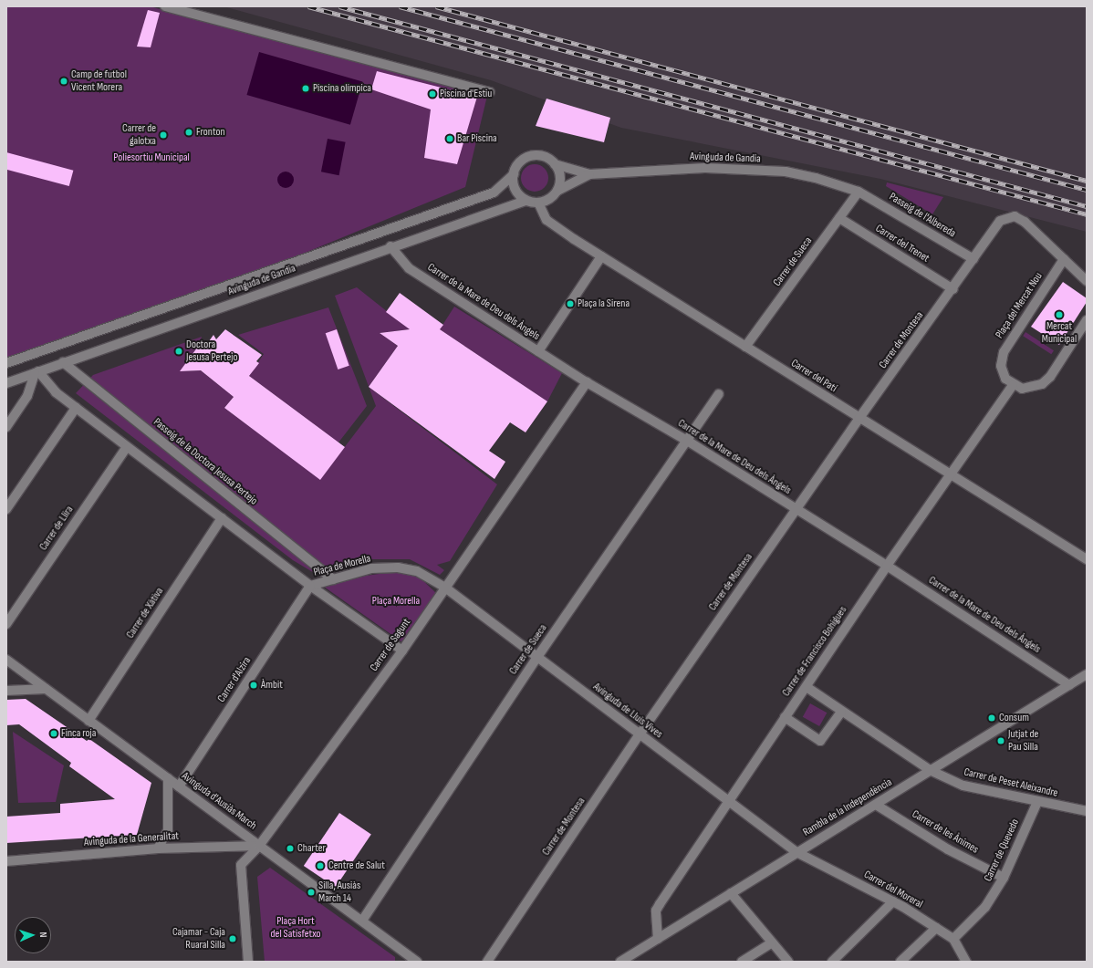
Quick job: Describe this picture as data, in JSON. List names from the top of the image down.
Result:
{
  "streets": {
    "street": [
      "Avinguda de Gandia",
      "Passeig de l'Albereda",
      "Carrer del Trenet",
      "Carrer de Sueca",
      "Carrer de la Mare de Deu dels Àngels",
      "Plaça del Mercat Nou",
      "Carrer de Montesa",
      "Carrer del Patí",
      "Passeig de la Doctora Jesusa Pertejo",
      "Carrer de Llíra",
      "Plaça de Morella",
      "Carrer de Xàtiva",
      "Carrer de Sagunt",
      "Carrer de Francisco Bohigues",
      "Carrer d'Alzira",
      "Avinguda de Lluís Vives",
      "Carrer de Peset Aleixandre",
      "Avinguda d'Ausiàs March",
      "Rambla de la Independència",
      "Carrer de les Ànimes",
      "Avinguda de la Generalitat",
      "Carrer de Quevedo",
      "Carrer del Moreral"
    ]
  },
  "crossings": [
    ["Avinguda de Gandia", "Passeig de l'Albereda"],
    ["Avinguda de Gandia", "Carrer de Sueca"],
    ["Avinguda de Gandia", "Carrer de la Mare de Deu dels Àngels"],
    ["Avinguda de Gandia", "Carrer del Patí"],
    ["Avinguda de Gandia", "Passeig de la Doctora Jesusa Pertejo"],
    ["Passeig de l'Albereda", "Carrer de Sueca"],
    ["Passeig de l'Albereda", "Carrer de Montesa"],
    ["Carrer del Trenet", "Carrer de Sueca"],
    ["Carrer del Trenet", "Carrer de Montesa"],
    ["Carrer de Sueca", "Carrer de la Mare de Deu dels Àngels"],
    ["Carrer de Sueca", "Carrer del Patí"],
    ["Carrer de Sueca", "Avinguda de Lluís Vives"],
    ["Carrer de Sueca", "Avinguda d'Ausiàs March"],
    ["Carrer de la Mare de Deu dels Àngels", "Carrer de Montesa"],
    ["Carrer de la Mare de Deu dels Àngels", "Carrer de Sagunt"],
    ["Carrer de la Mare de Deu dels Àngels", "Carrer de Francisco Bohigues"],
    ["Carrer de la Mare de Deu dels Àngels", "Rambla de la Independència"],
    ["Plaça del Mercat Nou", "Carrer de Montesa"],
    ["Plaça del Mercat Nou", "Carrer de Francisco Bohigues"],
    ["Carrer de Montesa", "Carrer del Patí"],
    ["Carrer de Montesa", "Avinguda de Lluís Vives"],
    ["Carrer del Patí", "Carrer de Francisco Bohigues"],
    ["Passeig de la Doctora Jesusa Pertejo", "Plaça de Morella"],
    ["Plaça de Morella", "Carrer de Sagunt"],
    ["Plaça de Morella", "Carrer d'Alzira"],
    ["Plaça de Morella", "Avinguda de Lluís Vives"],
    ["Carrer de Xàtiva", "Avinguda d'Ausiàs March"],
    ["Carrer de Sagunt", "Avinguda de Lluís Vives"],
    ["Carrer de Sagunt", "Avinguda d'Ausiàs March"],
    ["Carrer de Sagunt", "Avinguda de la Generalitat"],
    ["Carrer de Francisco Bohigues", "Avinguda de Lluís Vives"],
    ["Carrer de Francisco Bohigues", "Carrer de Peset Aleixandre"],
    ["Carrer de Francisco Bohigues", "Rambla de la Independència"],
    ["Carrer d'Alzira", "Avinguda d'Ausiàs March"],
    ["Avinguda de Lluís Vives", "Rambla de la Independència"],
    ["Avinguda de Lluís Vives", "Carrer del Moreral"],
    ["Carrer de Peset Aleixandre", "Rambla de la Independència"],
    ["Carrer de Peset Aleixandre", "Carrer de Quevedo"],
    ["Avinguda d'Ausiàs March", "Avinguda de la Generalitat"],
    ["Rambla de la Independència", "Carrer de les Ànimes"],
    ["Rambla de la Independència", "Carrer del Moreral"],
    ["Carrer de les Ànimes", "Carrer de Quevedo"],
    ["Carrer de Quevedo", "Carrer del Moreral"]
  ],
  "parks": ["Poliesortiu Municipal", "Plaça Morella", "Plaça Hort del Satisfetxo"],
  "places": [
    "Camp de futbol Vicent Morera",
    "Piscina olímpica",
    "Piscina d'Estiu",
    "Fronton",
    "Carrer de galotxa",
    "Bar Piscina",
    "Plaça la Sirena",
    "Mercat Municipal",
    "Doctora Jesusa Pertejo",
    "Àmbit",
    "Consum",
    "Finca roja",
    "Jutjat de Pau Silla",
    "Charter",
    "Centre de Salut",
    "Silla, Ausiàs March 14",
    "Cajamar - Caja Ruaral Silla"
  ],
  "north": "right"
}
